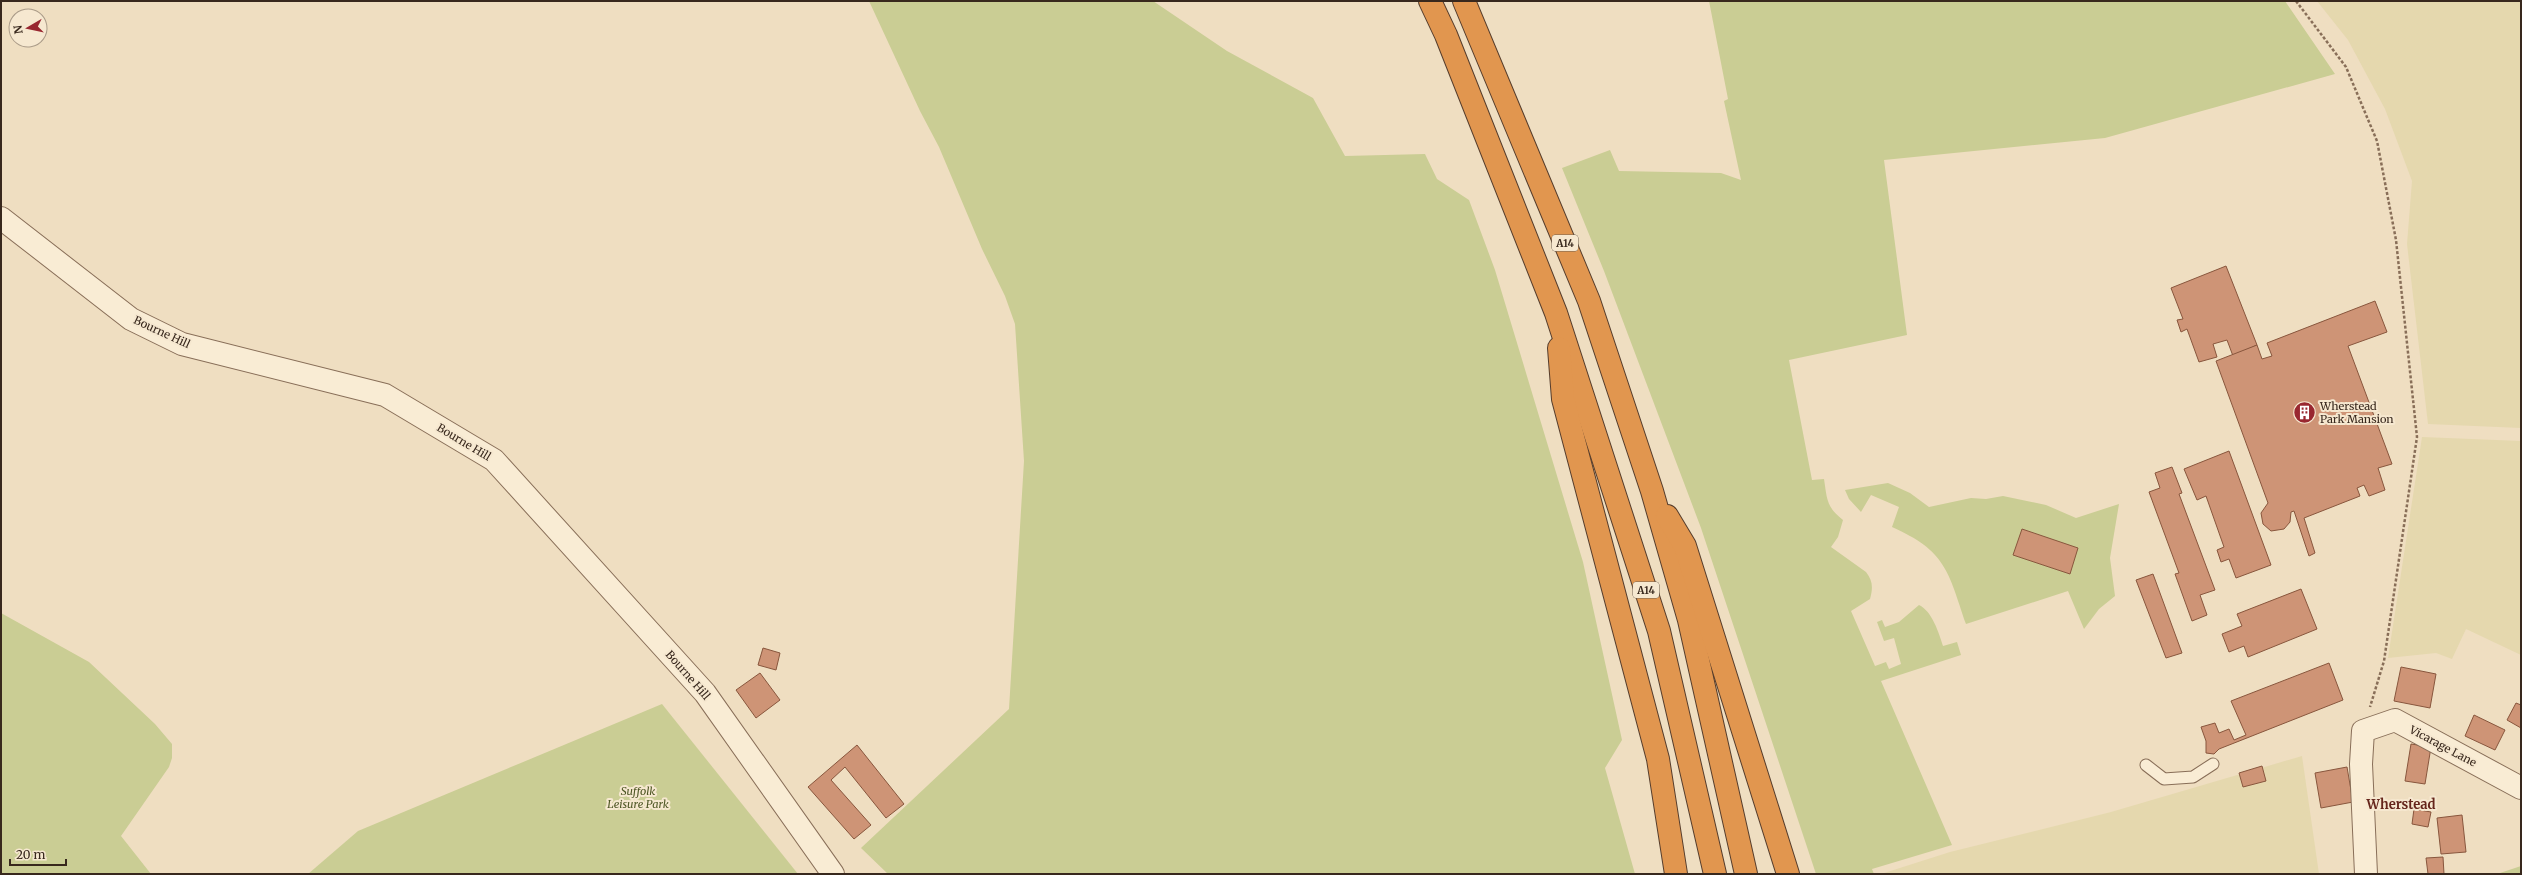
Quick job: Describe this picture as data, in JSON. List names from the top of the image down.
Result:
{
  "streets": {
    "highway": ["A14"],
    "street": ["Bourne Hill", "Vicarage Lane"]
  },
  "districts": ["Wherstead"],
  "parks": ["Suffolk Leisure Park"],
  "places": {
    "building": ["Wherstead Park Mansion"]
  },
  "scale_bar": "20 m",
  "north": "left"
}
